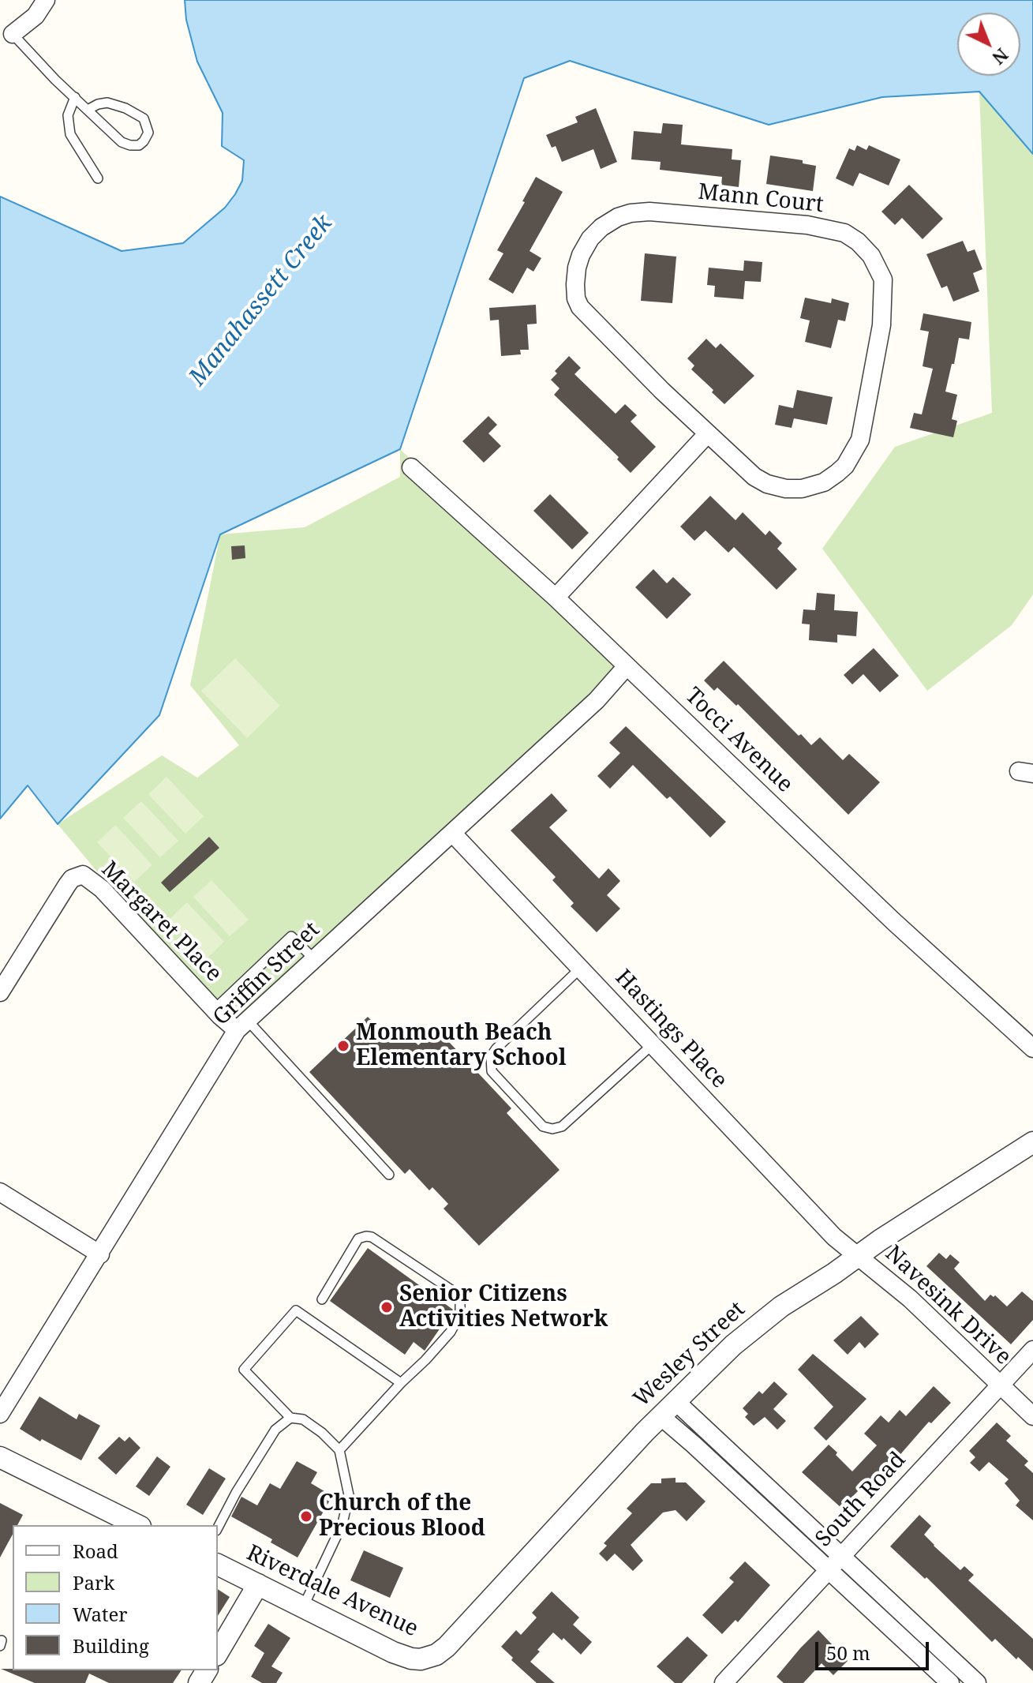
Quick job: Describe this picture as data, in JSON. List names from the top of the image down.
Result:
{
  "streets": {
    "street": [
      "Mann Court",
      "Tocci Avenue",
      "Margaret Place",
      "Griffin Street",
      "Hastings Place",
      "Navesink Drive",
      "Wesley Street",
      "South Road",
      "Riverdale Avenue"
    ]
  },
  "crossings": [
    ["Tocci Avenue", "Griffin Street"],
    ["Margaret Place", "Griffin Street"],
    ["Griffin Street", "Hastings Place"],
    ["Hastings Place", "Navesink Drive"],
    ["Hastings Place", "Wesley Street"],
    ["Navesink Drive", "Wesley Street"],
    ["Navesink Drive", "South Road"],
    ["Wesley Street", "Riverdale Avenue"]
  ],
  "water": ["Manahassett Creek"],
  "places": ["Monmouth Beach Elementary School", "Senior Citizens Activities Network", "Church of the Precious Blood"],
  "legend": [
    "Road",
    "Park",
    "Water",
    "Building"
  ],
  "scale_bar": "50 m",
  "north": "bottom right"
}
